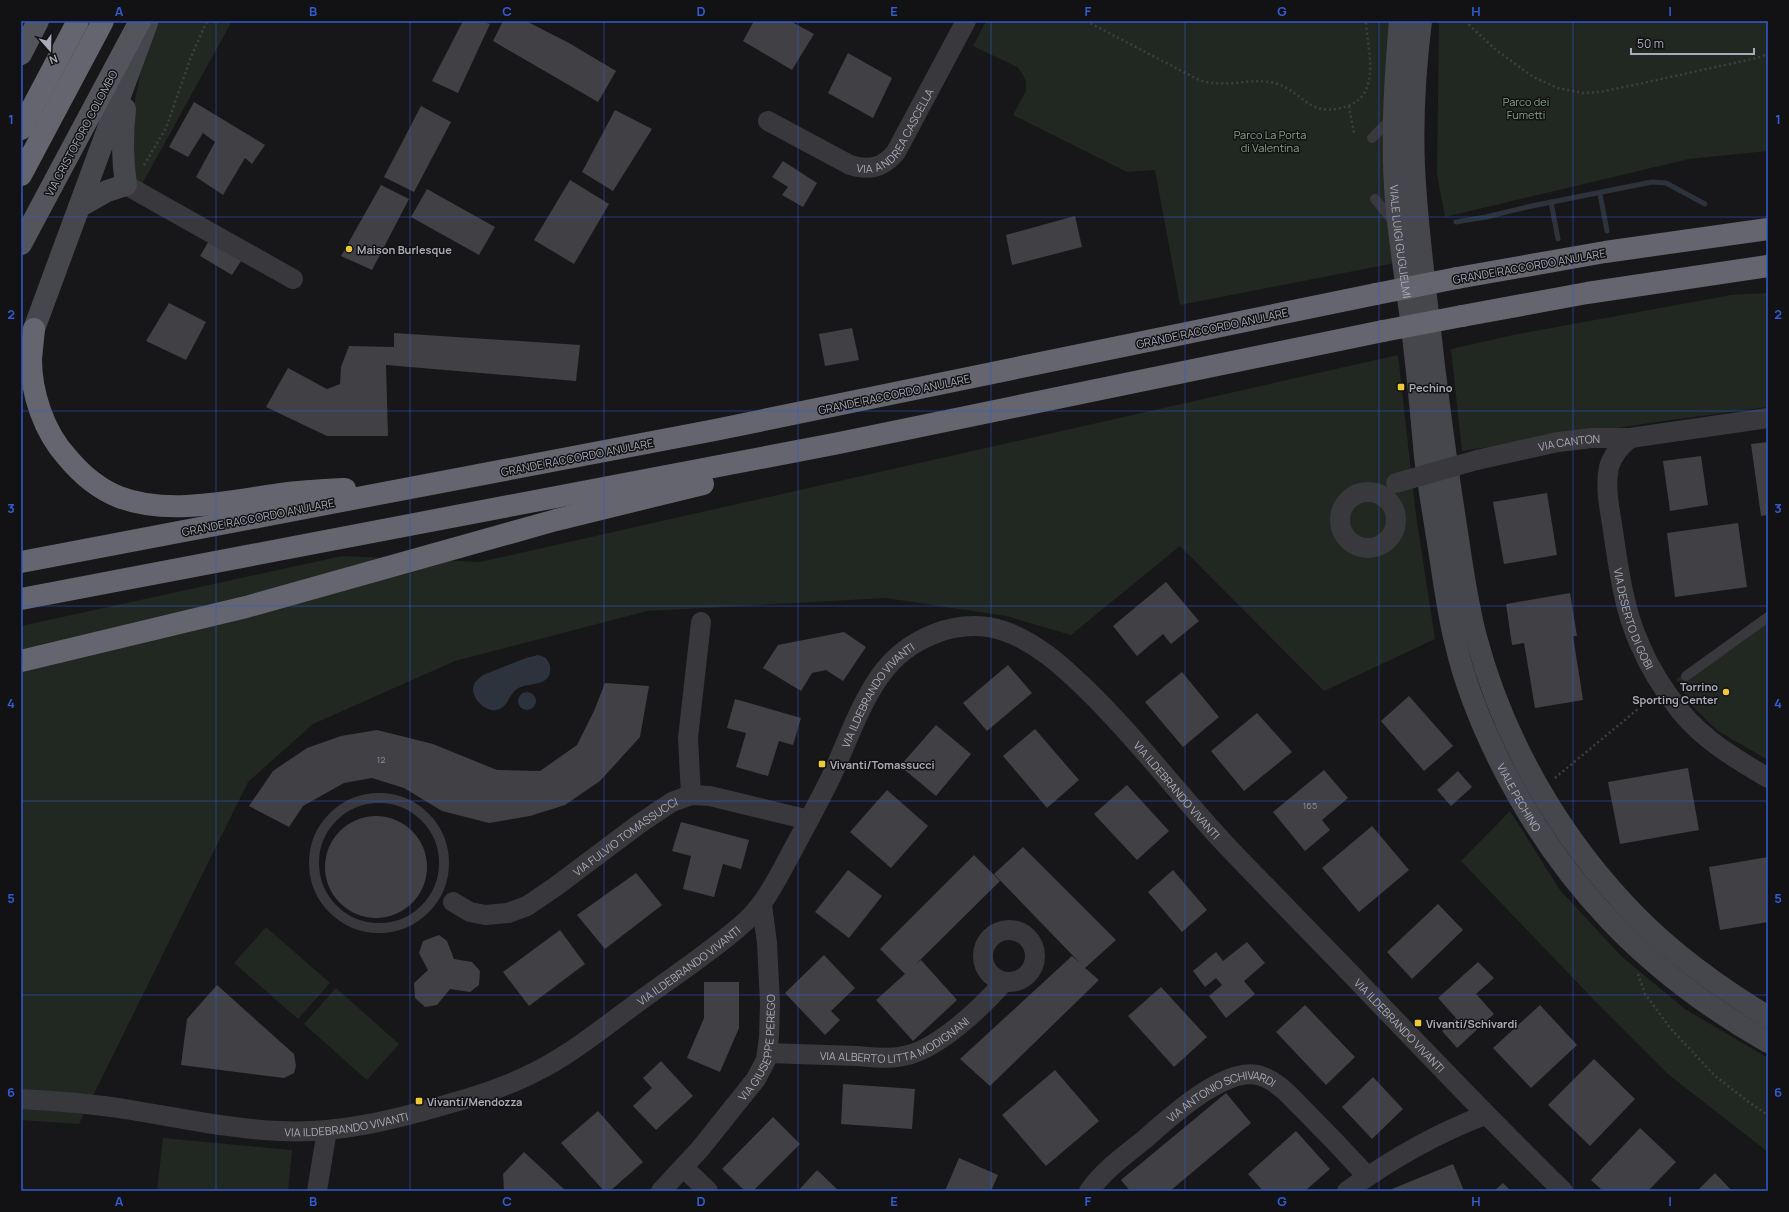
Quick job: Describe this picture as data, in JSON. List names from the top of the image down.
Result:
{
  "streets": {
    "highway": ["GRANDE RACCORDO ANULARE"],
    "main road": ["VIA CRISTOFORO COLOMBO"],
    "street": [
      "VIA ANDREA CASCELLA",
      "VIALE LUIGI GUGLIELMI",
      "VIA CANTON",
      "VIA DESERTO DI GOBI",
      "VIA ILDEBRANDO VIVANTI",
      "VIALE PECHINO",
      "VIA FULVIO TOMASSUCCI",
      "VIA ALBERTO LITTA MODIGNANI",
      "VIA GIUSEPPE PEREGO",
      "VIA ANTONIO SCHIVARDI"
    ]
  },
  "crossings": [
    ["VIALE LUIGI GUGLIELMI", "VIALE PECHINO"],
    ["VIA CANTON", "VIA DESERTO DI GOBI"],
    ["VIA ILDEBRANDO VIVANTI", "VIA FULVIO TOMASSUCCI"],
    ["VIA ILDEBRANDO VIVANTI", "VIA GIUSEPPE PEREGO"],
    ["VIA ALBERTO LITTA MODIGNANI", "VIA GIUSEPPE PEREGO"]
  ],
  "parks": ["Parco dei Fumetti", "Parco La Porta di Valentina"],
  "places": {
    "other": ["Maison Burlesque", "Torrino Sporting Center"],
    "transit": [
      "Pechino",
      "Vivanti/Tomassucci",
      "Vivanti/Schivardi",
      "Vivanti/Mendozza"
    ]
  },
  "house_numbers": ["12", "165"],
  "scale_bar": "50 m",
  "north": "bottom",
  "grid": {
    "columns": [
      "A",
      "B",
      "C",
      "D",
      "E",
      "F",
      "G",
      "H",
      "I"
    ],
    "rows": [
      "1",
      "2",
      "3",
      "4",
      "5",
      "6"
    ]
  }
}
